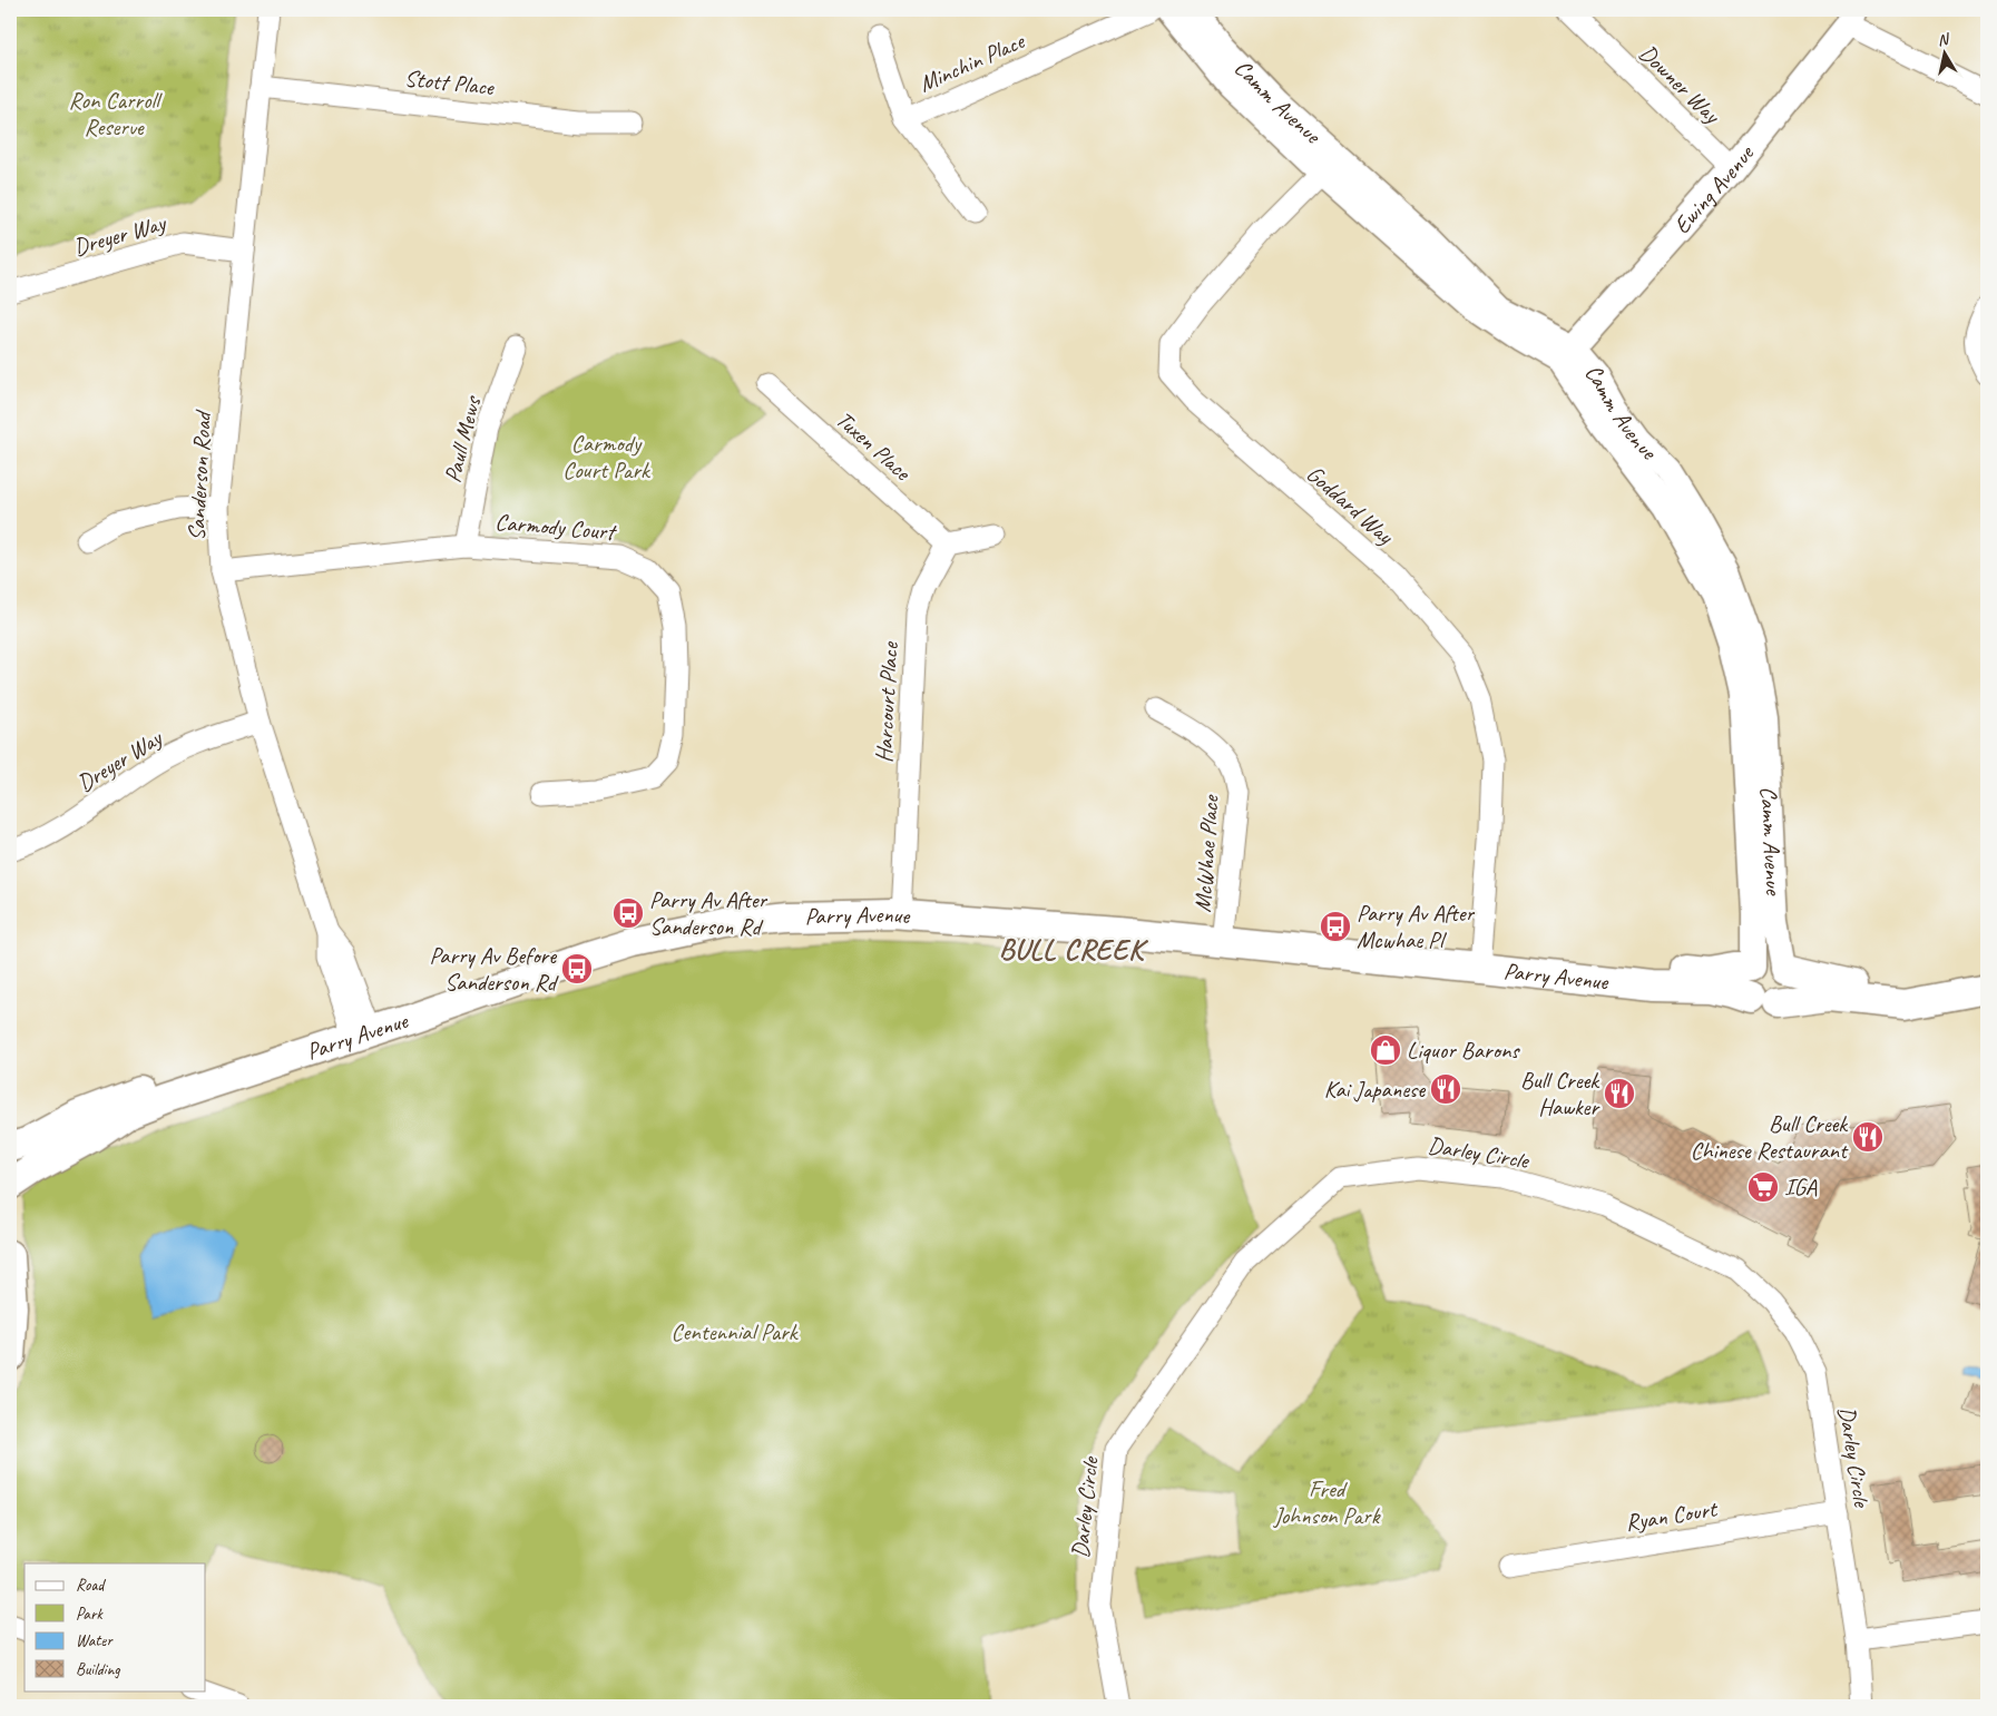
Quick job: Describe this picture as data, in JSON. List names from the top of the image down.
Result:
{
  "streets": {
    "main road": ["Parry Avenue"],
    "street": [
      "Minchin Place",
      "Stott Place",
      "Downer Way",
      "Camm Avenue",
      "Ewing Avenue",
      "Dreyer Way",
      "Paull Mews",
      "Tuxen Place",
      "Sanderson Road",
      "Goddard Way",
      "Carmody Court",
      "Harcourt Place",
      "McWhae Place",
      "Darley Circle",
      "Ryan Court"
    ]
  },
  "crossings": [
    ["Stott Place", "Sanderson Road"],
    ["Downer Way", "Ewing Avenue"],
    ["Camm Avenue", "Ewing Avenue"],
    ["Camm Avenue", "Goddard Way"],
    ["Camm Avenue", "Parry Avenue"],
    ["Dreyer Way", "Sanderson Road"],
    ["Paull Mews", "Carmody Court"],
    ["Tuxen Place", "Harcourt Place"],
    ["Sanderson Road", "Carmody Court"],
    ["Sanderson Road", "Parry Avenue"],
    ["Goddard Way", "Parry Avenue"],
    ["Harcourt Place", "Parry Avenue"],
    ["McWhae Place", "Parry Avenue"],
    ["Darley Circle", "Ryan Court"]
  ],
  "districts": ["BULL CREEK"],
  "parks": [
    "Ron Carroll Reserve",
    "Carmody Court Park",
    "Centennial Park",
    "Fred Johnson Park"
  ],
  "places": {
    "bus stop": ["Parry Av After Sanderson Rd", "Parry Av After Mcwhae Pl", "Parry Av Before Sanderson Rd"],
    "shop": ["Liquor Barons"],
    "restaurant": ["Kai Japanese", "Bull Creek Hawker", "Bull Creek Chinese Restaurant"],
    "supermarket": ["IGA"]
  },
  "legend": [
    "Road",
    "Park",
    "Water",
    "Building"
  ],
  "north": "top"
}
